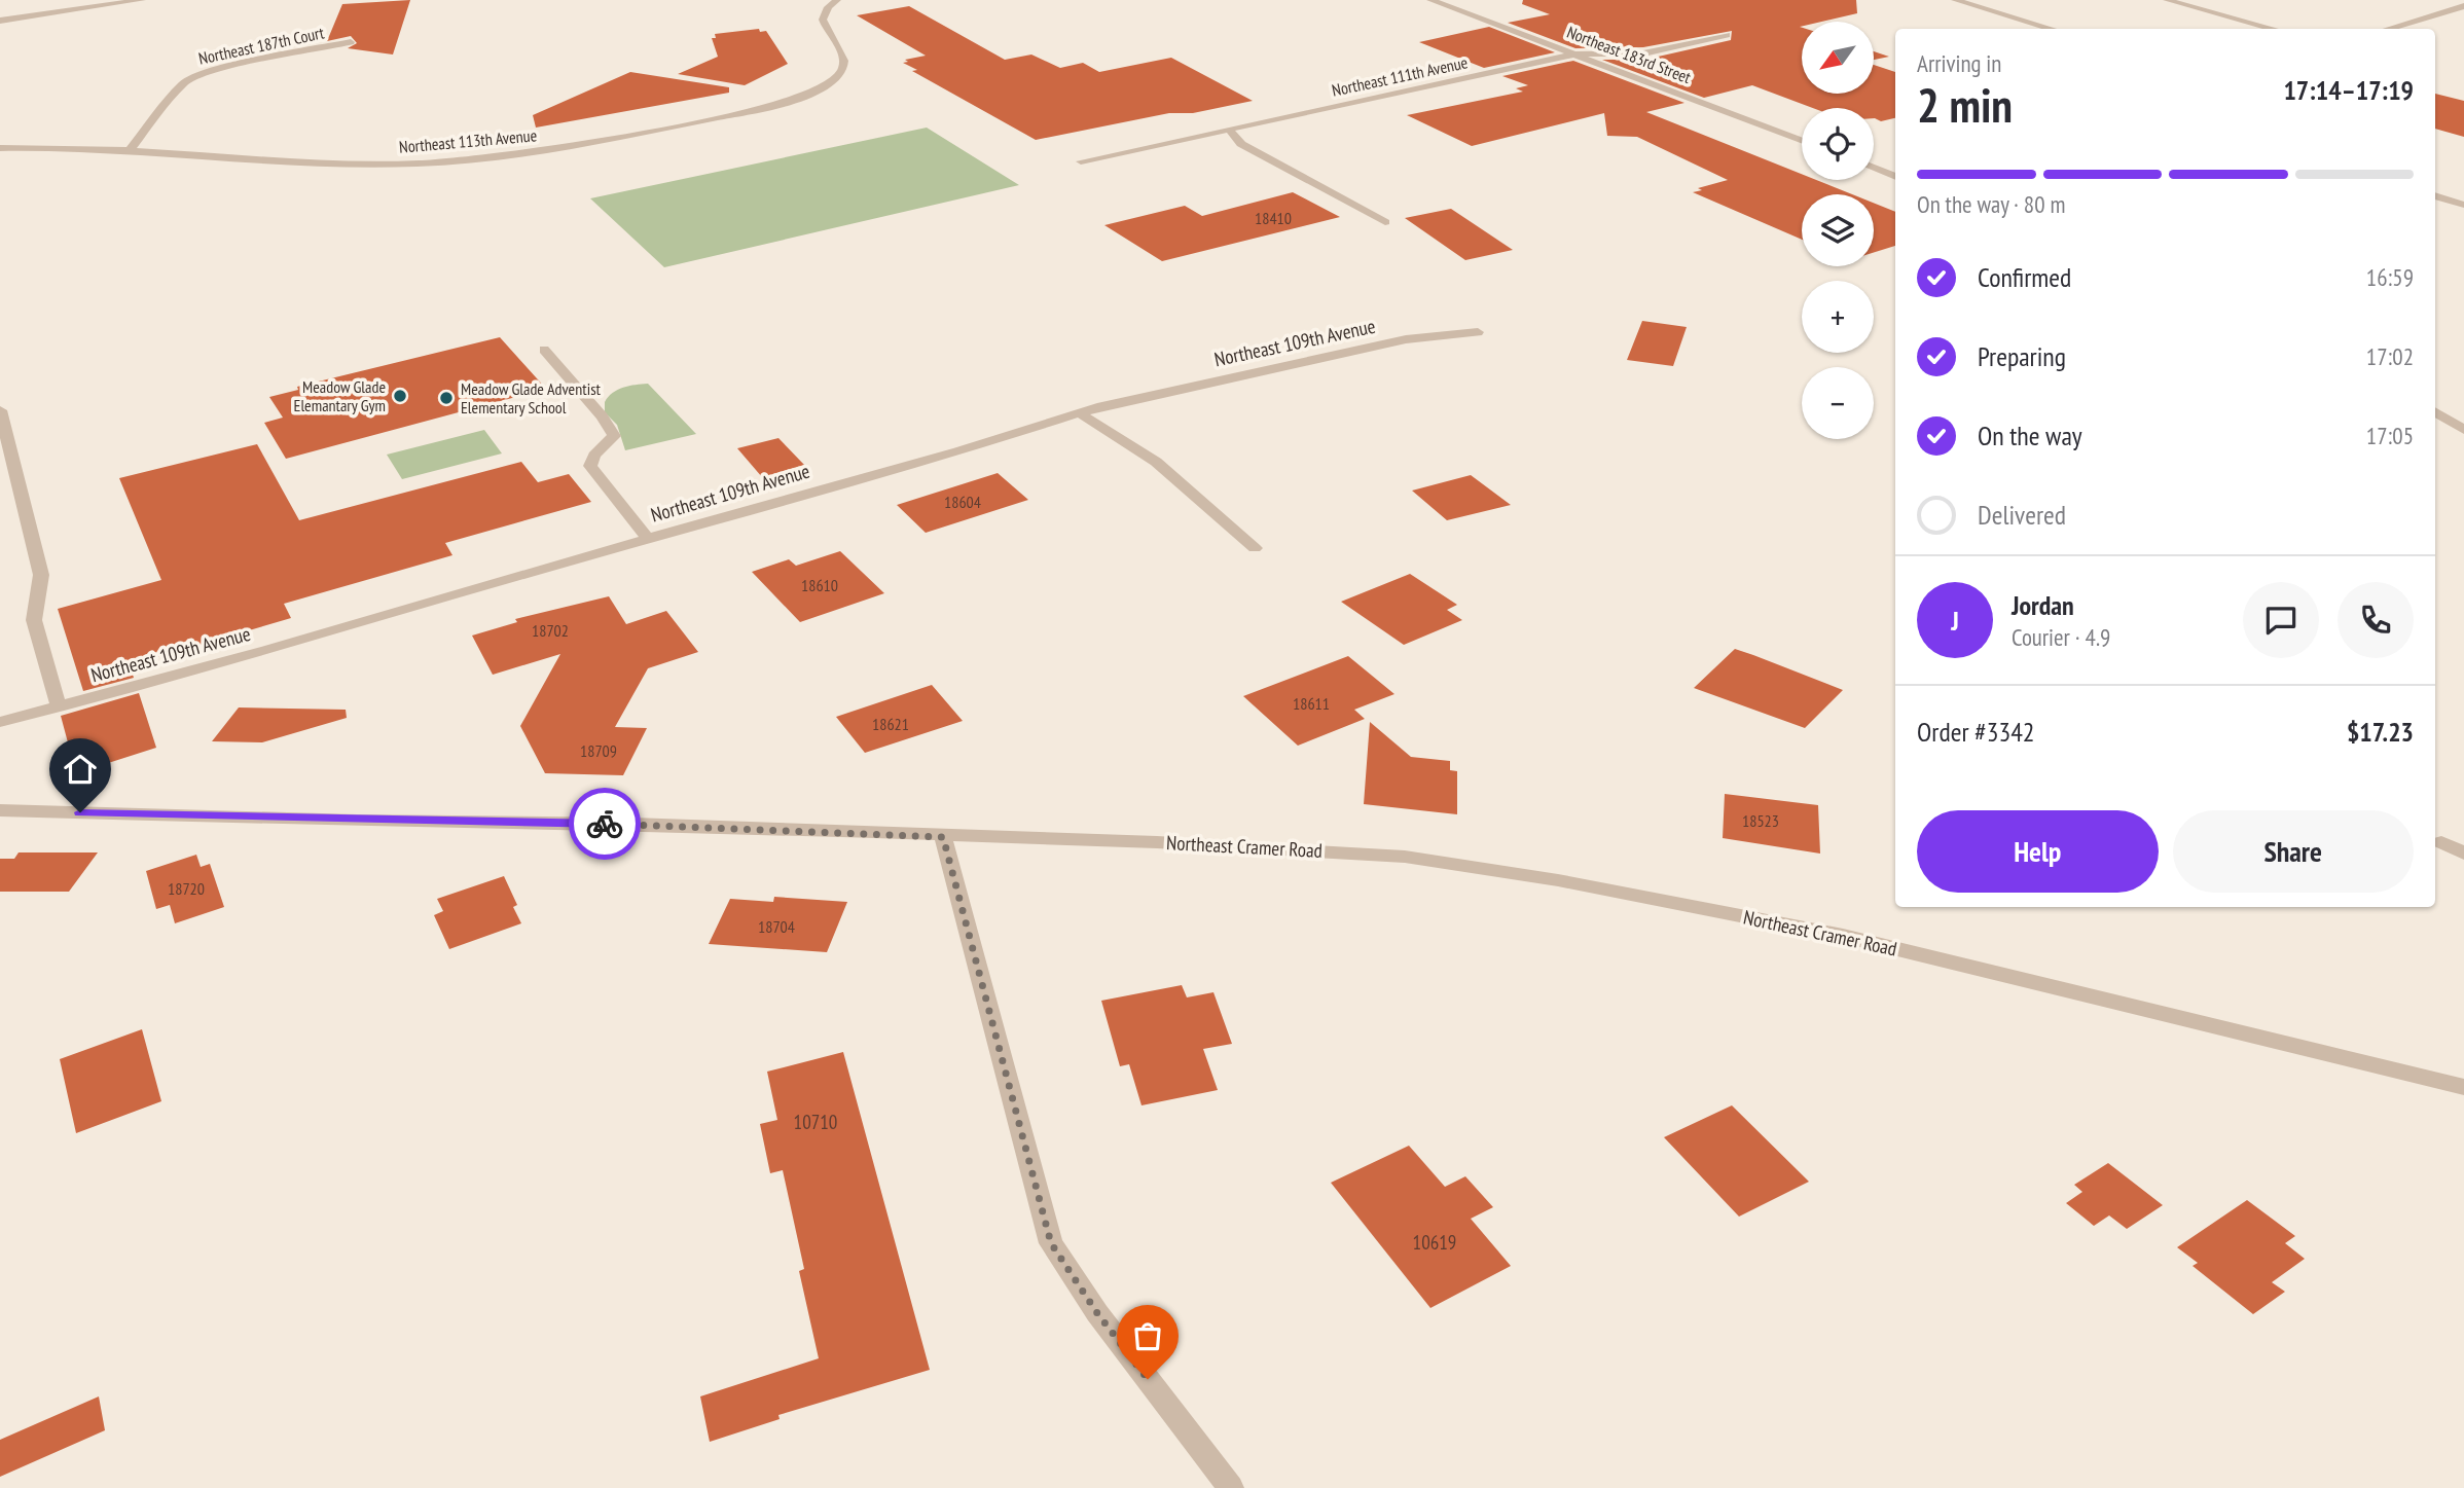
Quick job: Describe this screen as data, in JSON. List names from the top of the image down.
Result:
{
  "streets": {
    "street": [
      "Northeast 187th Court",
      "Northeast 183rd Street",
      "Northeast 111th Avenue",
      "Northeast 113th Avenue",
      "Northeast 109th Avenue",
      "Northeast Cramer Road"
    ]
  },
  "crossings": [
    ["Northeast 187th Court", "Northeast 113th Avenue"],
    ["Northeast 183rd Street", "Northeast 111th Avenue"]
  ],
  "places": ["Meadow Glade Elemantary Gym", "Meadow Glade Adventist Elementary School"],
  "house_numbers": [
    "18410",
    "18604",
    "18610",
    "18702",
    "18611",
    "18621",
    "18709",
    "18523",
    "18720",
    "18704",
    "10710",
    "10619"
  ],
  "north": "bottom left",
  "page": {
    "map_buttons": ["+", "−"],
    "heading": ["2 min", "Arriving in", "17:14–17:19"],
    "panel": [
      "Jordan",
      "Courier · 4.9",
      "Order #3342",
      "$17.23"
    ],
    "bar": "On the way · 80 m",
    "list": [
      ["Confirmed", "16:59"],
      ["Preparing", "17:02"],
      ["On the way", "17:05"],
      "Delivered"
    ],
    "round": "J",
    "buttons": ["Help", "Share"]
  }
}
